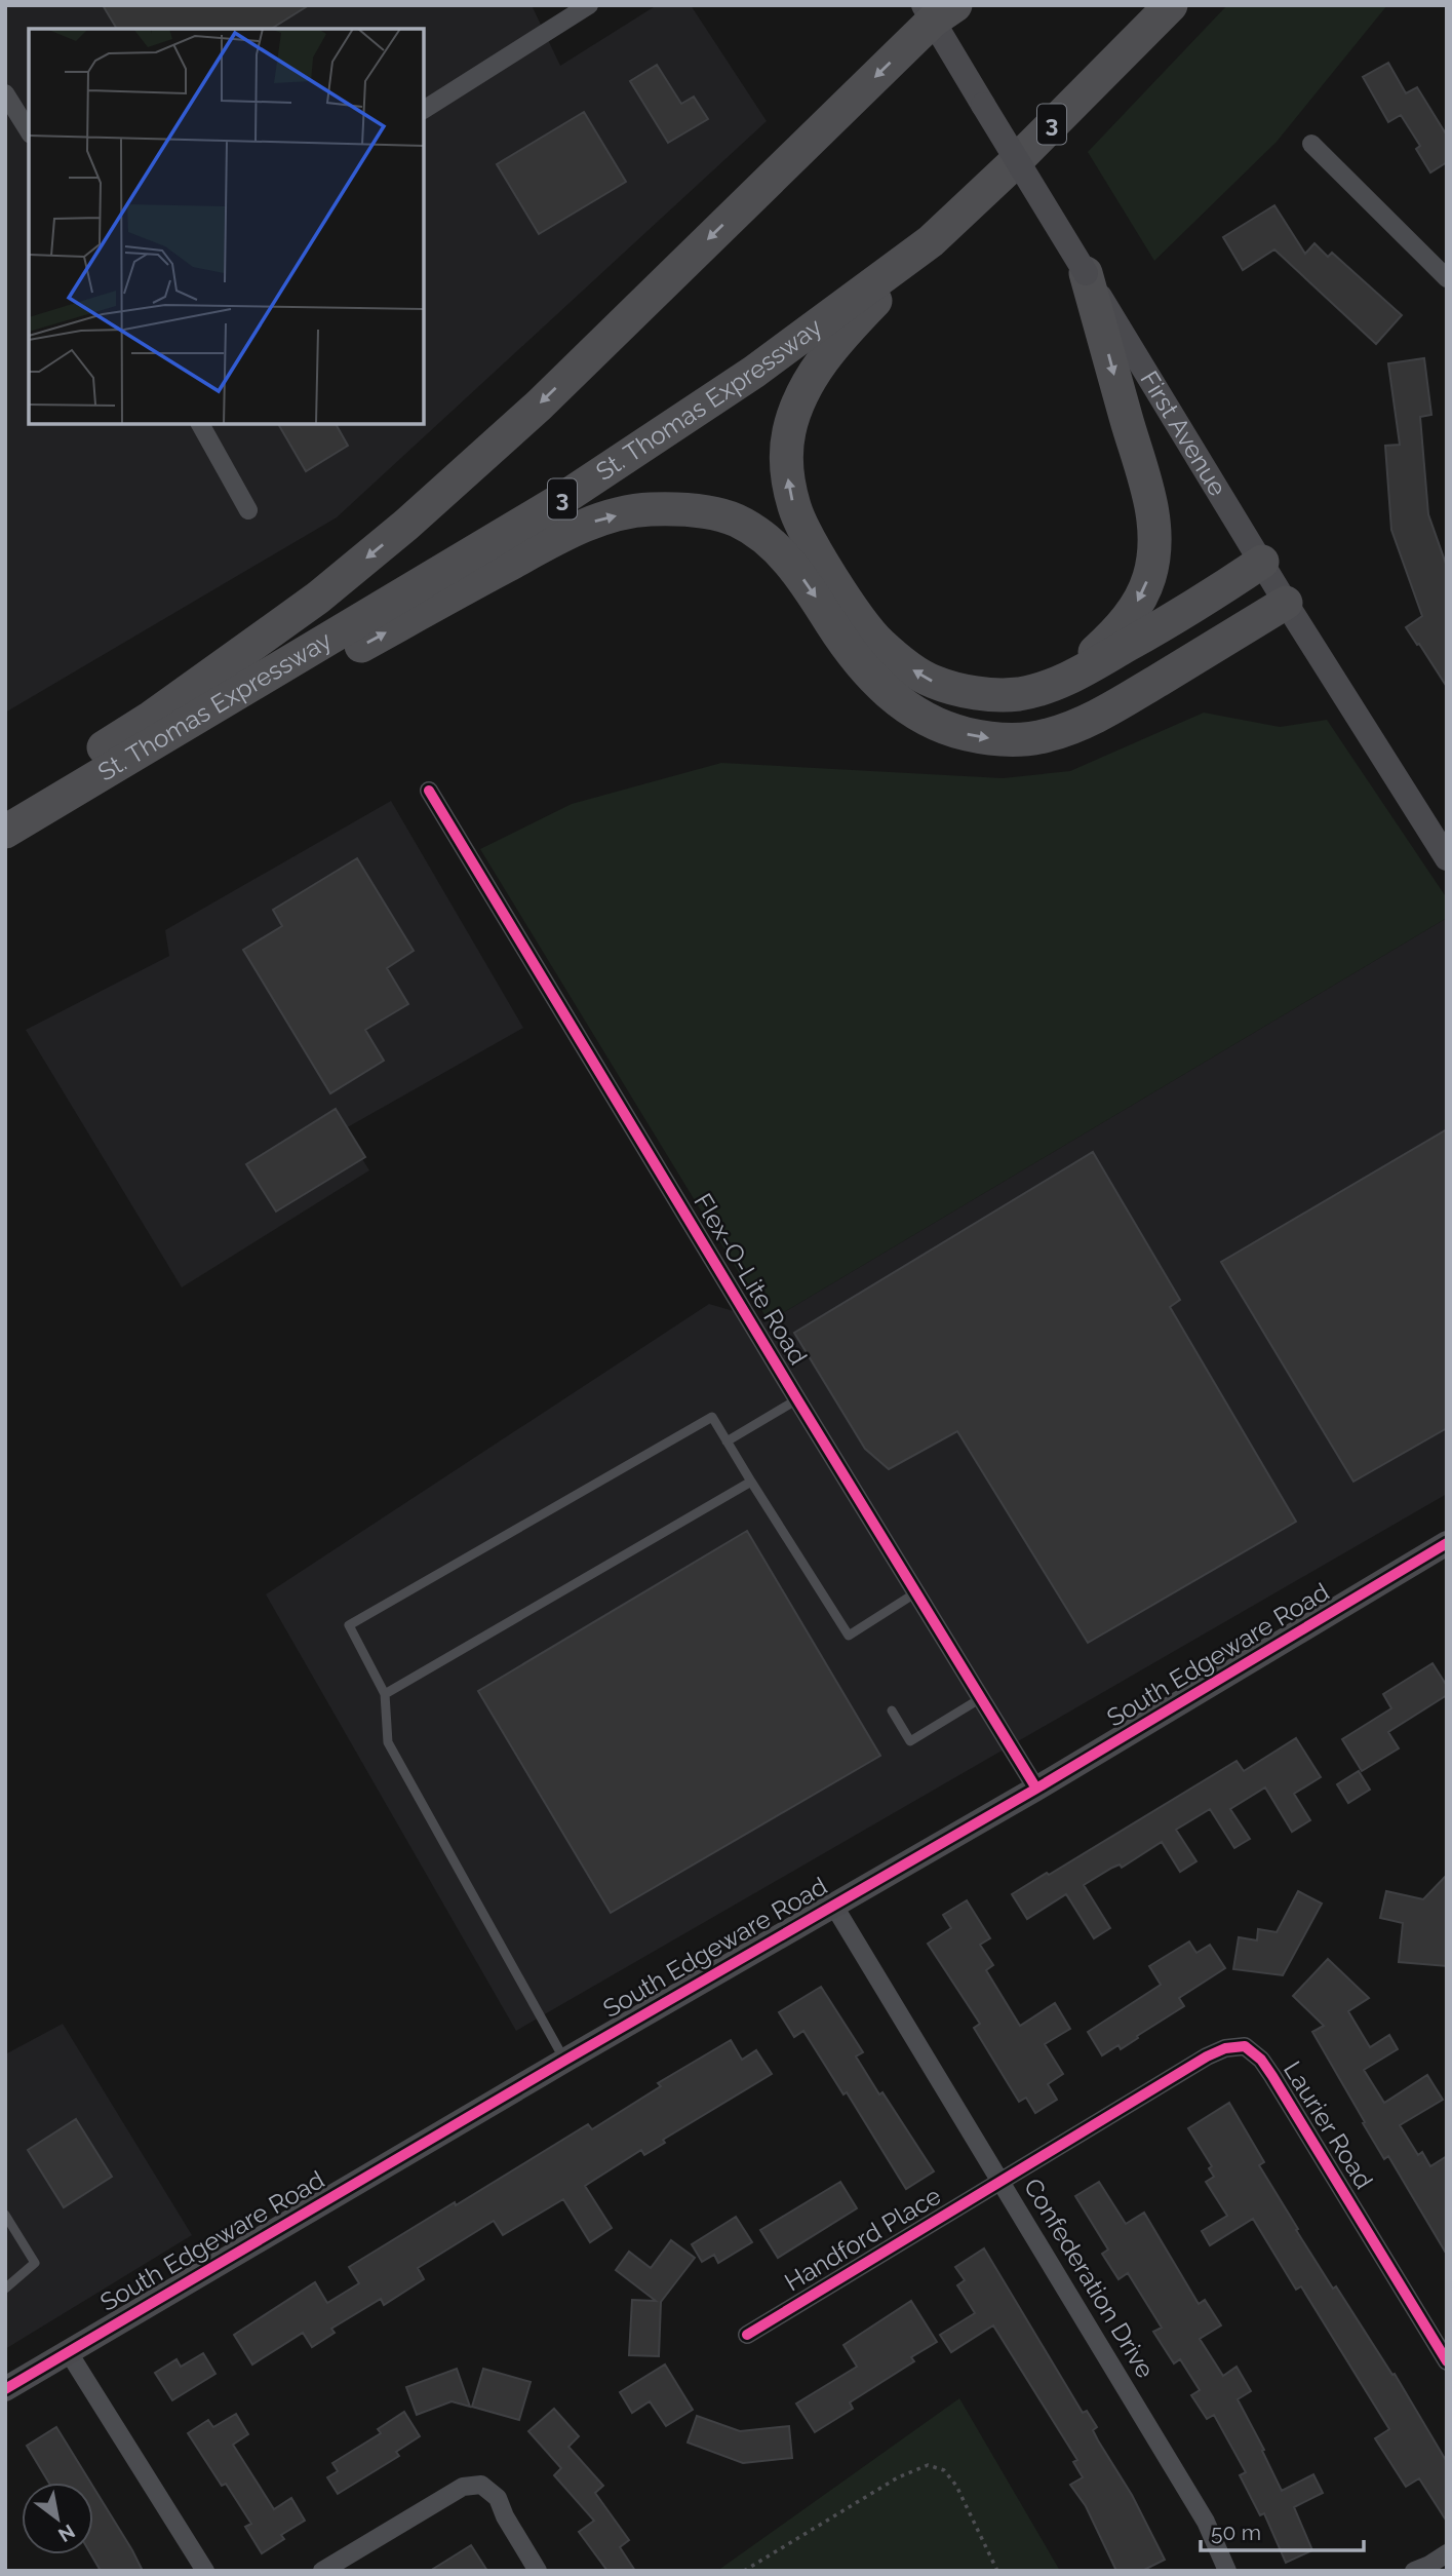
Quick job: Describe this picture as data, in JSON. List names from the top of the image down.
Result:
{
  "streets": {
    "highway": ["3", "St. Thomas Expressway"],
    "main road": ["First Avenue", "South Edgeware Road"],
    "street": [
      "Flex-O-Lite Road",
      "Laurier Road",
      "Handford Place",
      "Confederation Drive"
    ]
  },
  "crossings": [
    ["Flex-O-Lite Road", "South Edgeware Road"],
    ["South Edgeware Road", "Confederation Drive"],
    ["Laurier Road", "Handford Place"],
    ["Laurier Road", "Confederation Drive"],
    ["Handford Place", "Confederation Drive"]
  ],
  "scale_bar": "50 m",
  "north": "bottom right"
}
